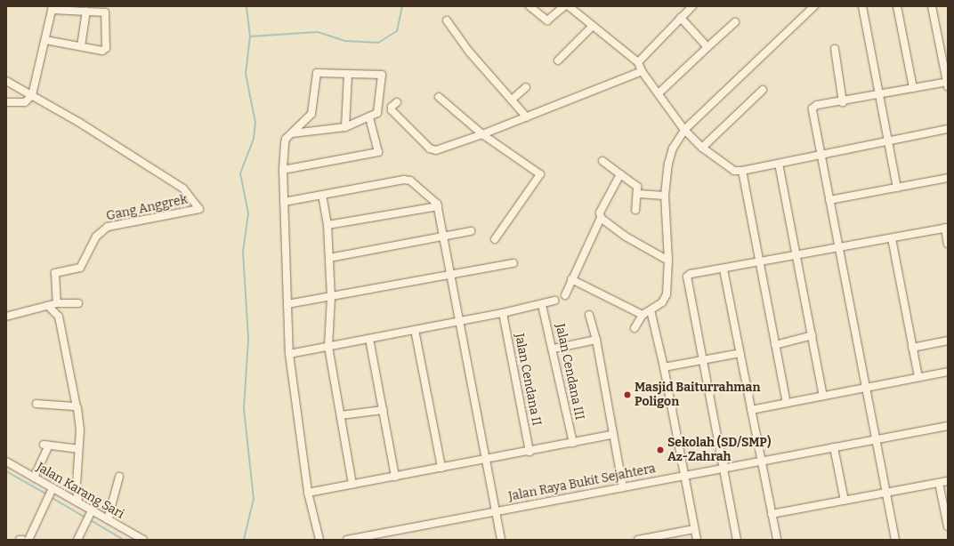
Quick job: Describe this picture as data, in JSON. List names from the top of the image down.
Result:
{
  "streets": {
    "street": [
      "Gang Anggrek",
      "Jalan Cendana III",
      "Jalan Cendana II",
      "Jalan Raya Bukit Sejahtera",
      "Jalan Karang Sari"
    ]
  },
  "places": ["Masjid Baiturrahman Poligon", "Sekolah (SD/SMP) Az-Zahrah"]
}
